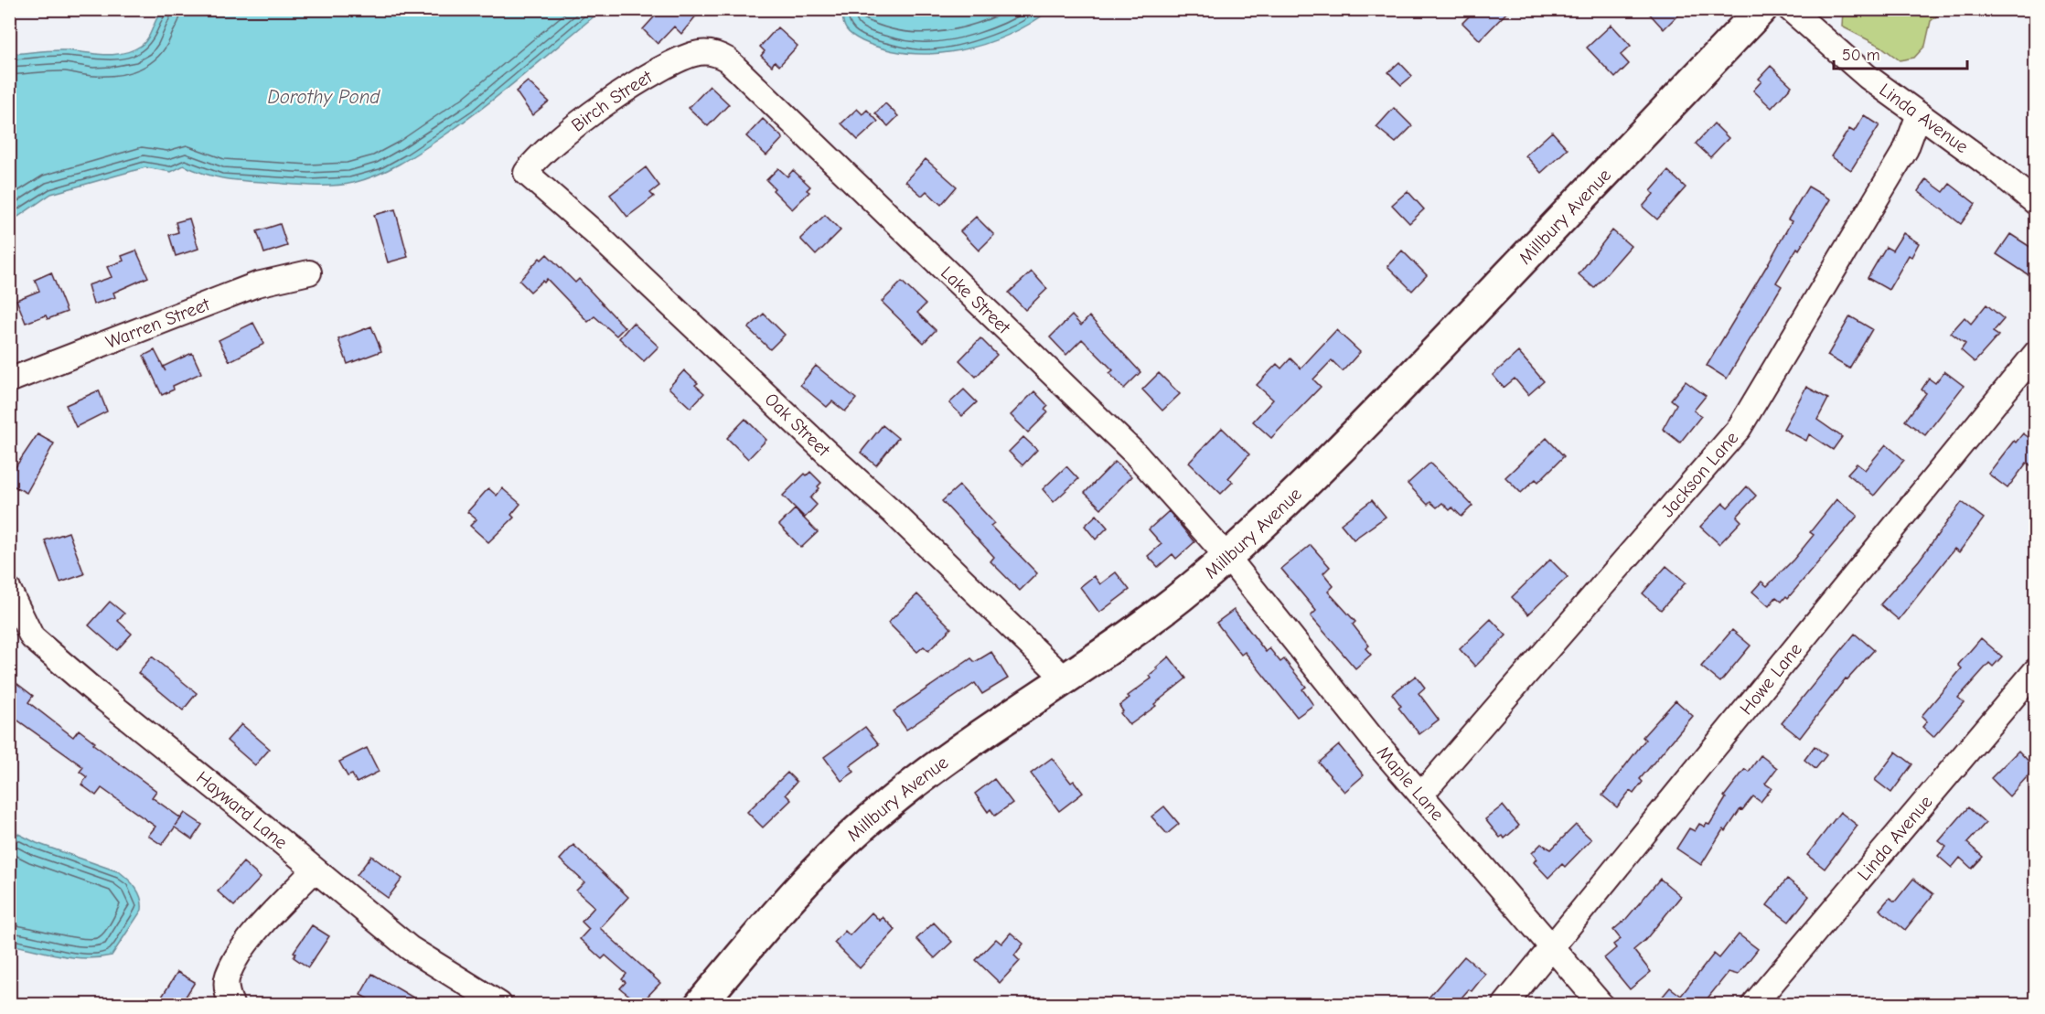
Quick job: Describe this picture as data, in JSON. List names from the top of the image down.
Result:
{
  "streets": {
    "main road": ["Millbury Avenue"],
    "street": [
      "Birch Street",
      "Linda Avenue",
      "Lake Street",
      "Warren Street",
      "Oak Street",
      "Jackson Lane",
      "Howe Lane",
      "Maple Lane",
      "Hayward Lane"
    ]
  },
  "crossings": [
    ["Birch Street", "Lake Street"],
    ["Birch Street", "Oak Street"],
    ["Linda Avenue", "Jackson Lane"],
    ["Millbury Avenue", "Lake Street"],
    ["Millbury Avenue", "Oak Street"],
    ["Millbury Avenue", "Maple Lane"],
    ["Lake Street", "Maple Lane"],
    ["Jackson Lane", "Maple Lane"],
    ["Howe Lane", "Maple Lane"]
  ],
  "water": ["Dorothy Pond"],
  "scale_bar": "50 m"
}
